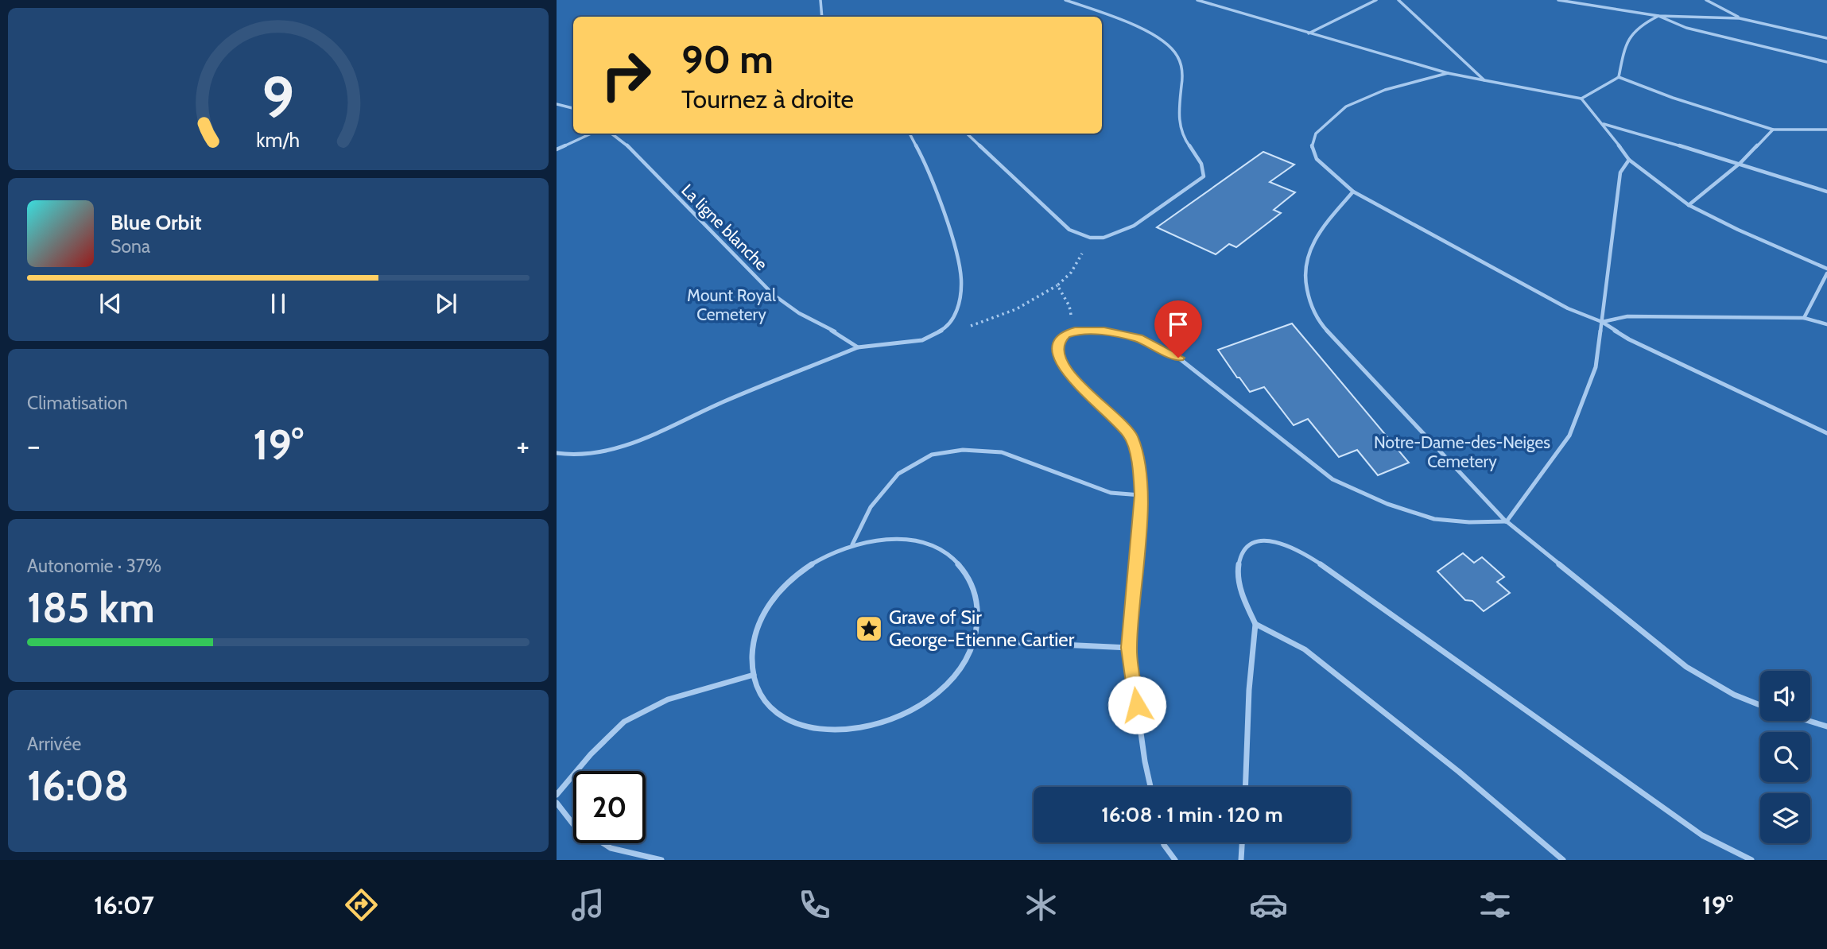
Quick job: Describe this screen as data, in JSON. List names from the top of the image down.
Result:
{
  "streets": {
    "lane": ["La ligne blanche"]
  },
  "parks": ["Mount Royal Cemetery", "Notre-Dame-des-Neiges Cemetery"],
  "places": {
    "place": ["Grave of Sir George-Etienne Cartier"]
  },
  "page": {
    "turn": ["90 m", "Tournez à droite"],
    "song": ["Blue Orbit", "Sona"],
    "tile": [
      "Climatisation",
      ["Autonomie · 37%", "185 km"],
      ["Arrivée", "16:08"]
    ],
    "heat": ["−", "19°", "+"],
    "limit": "20",
    "trip": "16:08 · 1 min · 120 m",
    "tabs": ["16:07", "19°"],
    "gauge": ["9", "km/h"]
  }
}
